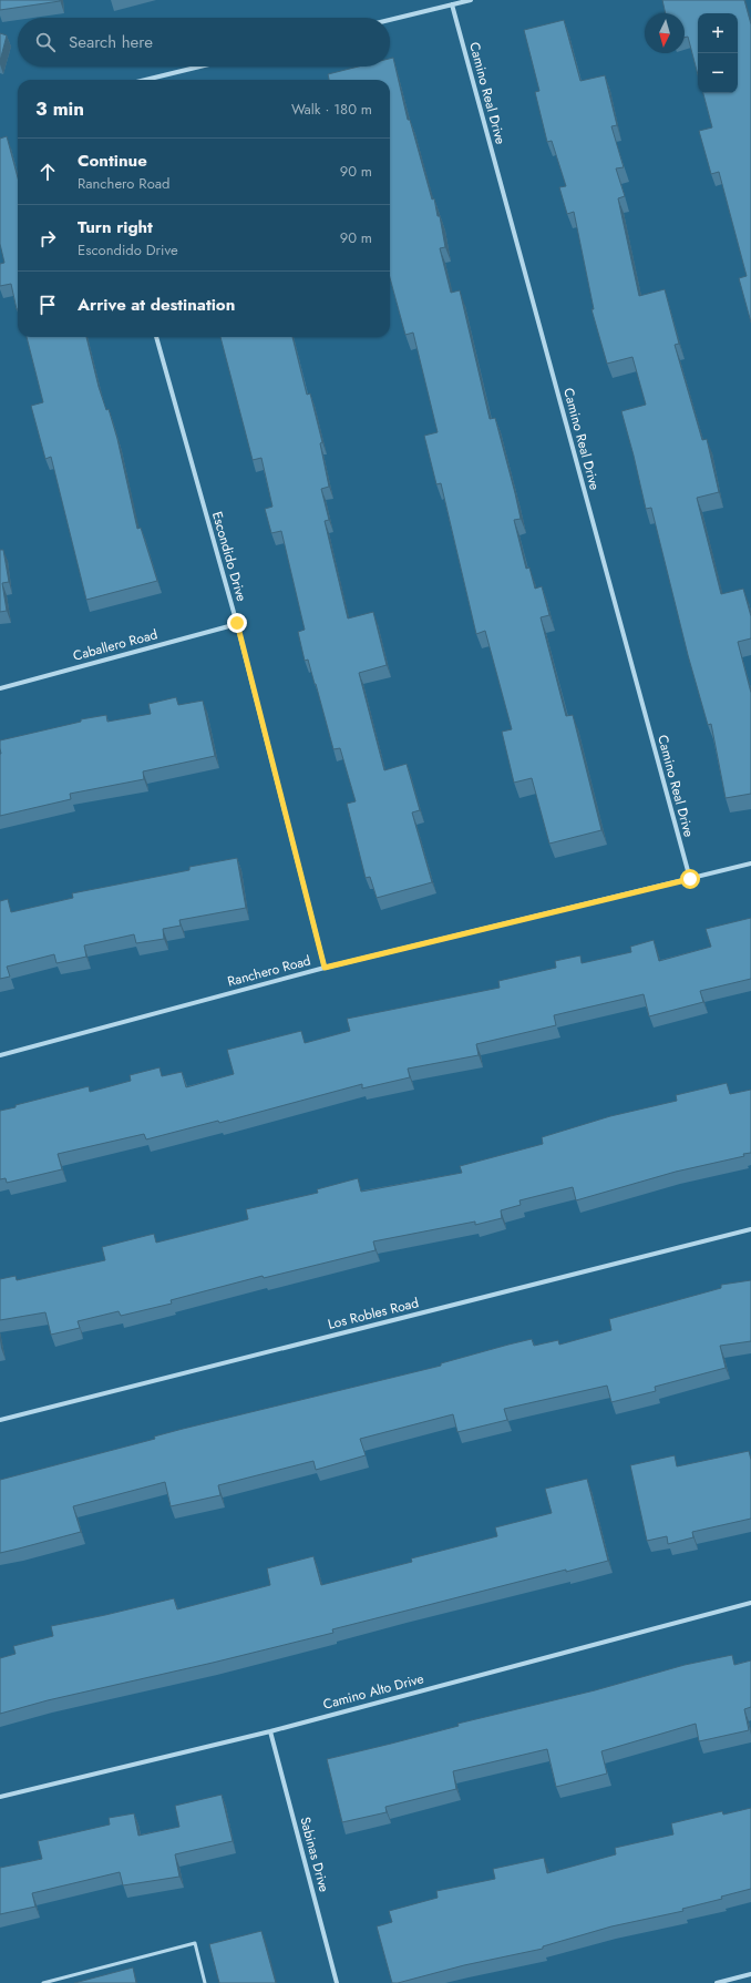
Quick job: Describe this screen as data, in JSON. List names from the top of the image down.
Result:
{
  "streets": {
    "street": [
      "Camino Real Drive",
      "Escondido Drive",
      "Caballero Road",
      "Ranchero Road",
      "Los Robles Road",
      "Camino Alto Drive",
      "Sabinas Drive"
    ]
  },
  "crossings": [
    ["Camino Real Drive", "Ranchero Road"],
    ["Escondido Drive", "Caballero Road"],
    ["Escondido Drive", "Ranchero Road"],
    ["Camino Alto Drive", "Sabinas Drive"]
  ],
  "north": "bottom",
  "page": {
    "map_buttons": ["+", "−"],
    "search": "Search here",
    "heading": ["3 min", "Walk · 180 m"],
    "list": [
      ["Continue", "Ranchero Road", "90 m"],
      ["Turn right", "Escondido Drive", "90 m"],
      "Arrive at destination"
    ]
  }
}
